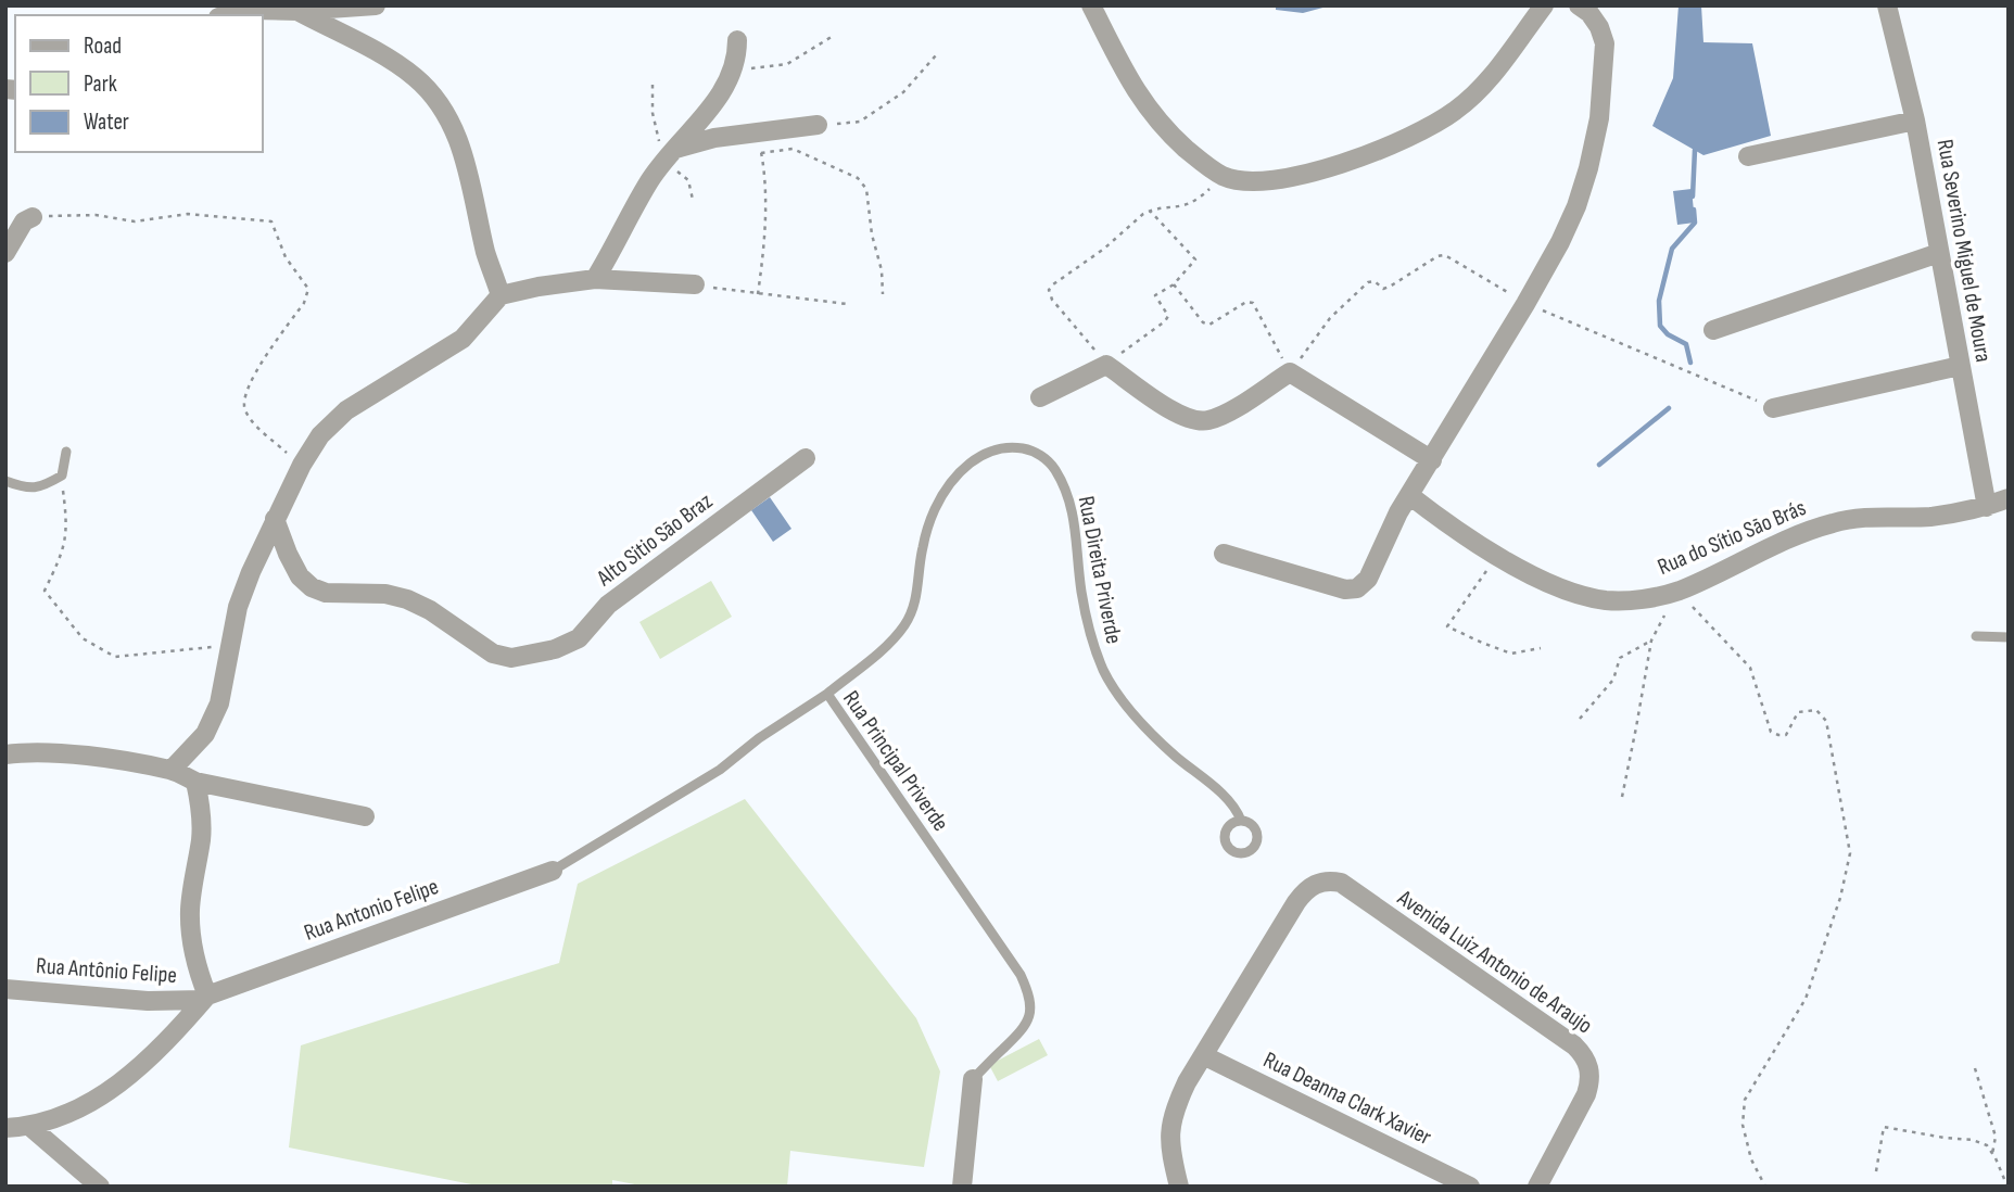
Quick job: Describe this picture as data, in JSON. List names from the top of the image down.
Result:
{
  "streets": {
    "street": [
      "Rua Severino Miguel de Moura",
      "Rua do Sítio São Brás",
      "Alto Sitio São Braz",
      "Rua Antonio Felipe",
      "Avenida Luiz Antonio de Araujo",
      "Rua Antônio Felipe",
      "Rua Deanna Clark Xavier"
    ],
    "lane": ["Rua Direita Priverde", "Rua Principal Priverde"]
  },
  "crossings": [
    ["Rua Severino Miguel de Moura", "Rua do Sítio São Brás"],
    ["Rua Direita Priverde", "Rua Principal Priverde"],
    ["Rua Principal Priverde", "Rua Antonio Felipe"],
    ["Rua Antonio Felipe", "Rua Antônio Felipe"],
    ["Avenida Luiz Antonio de Araujo", "Rua Deanna Clark Xavier"]
  ],
  "legend": ["Road", "Park", "Water"]
}
